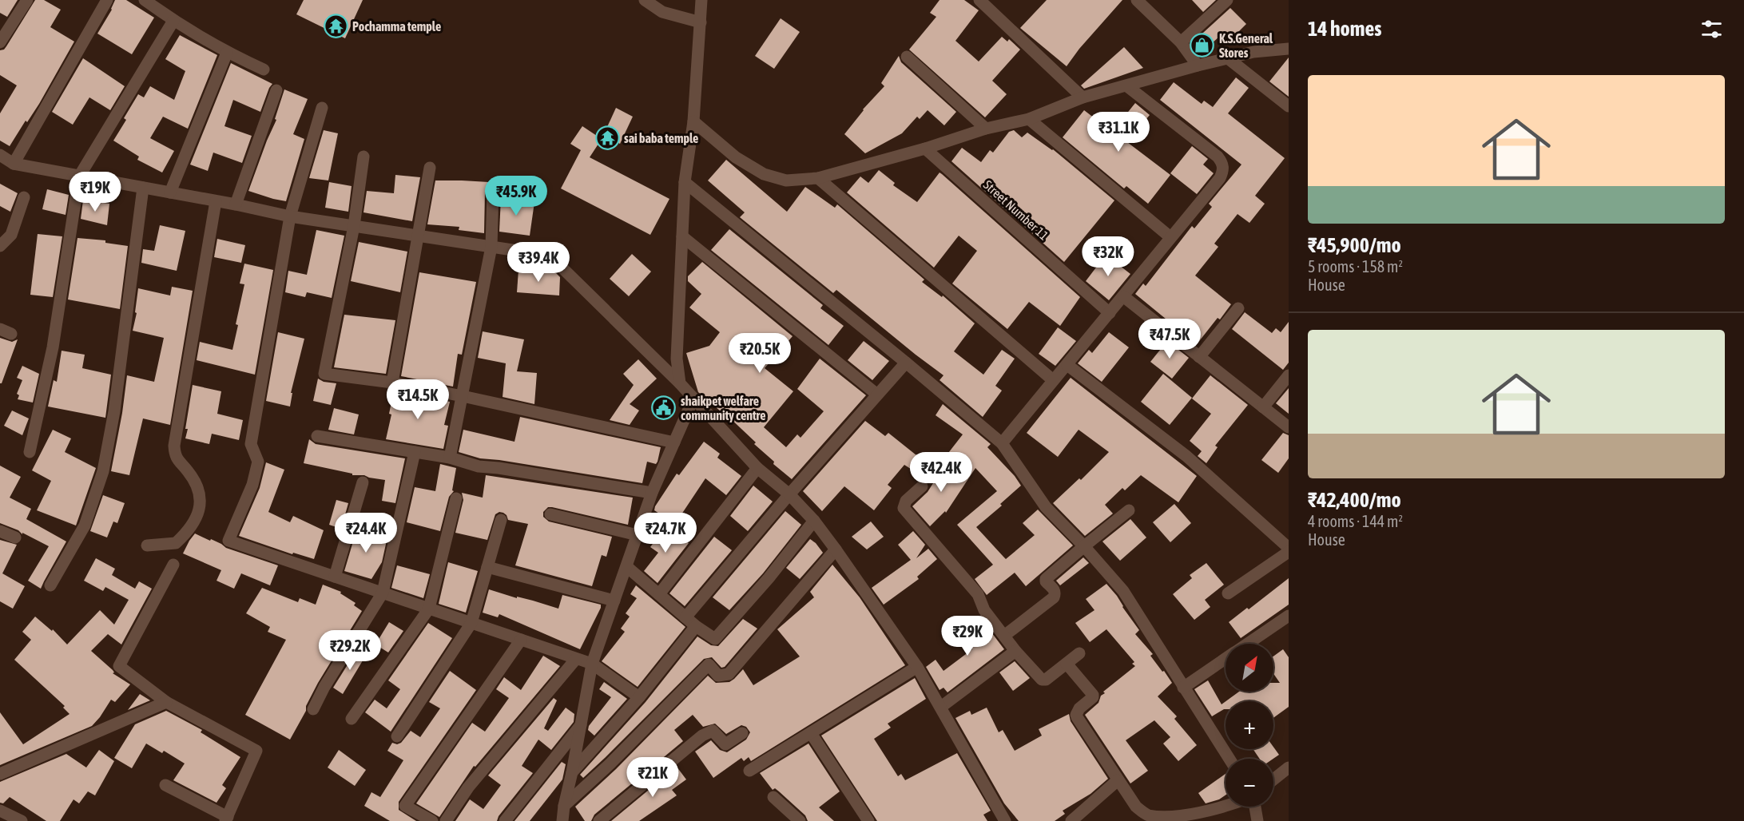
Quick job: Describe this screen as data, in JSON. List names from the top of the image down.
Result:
{
  "streets": {
    "street": ["Street Number 11"]
  },
  "places": {
    "temple": ["Pochamma temple", "sai baba temple"],
    "shop": ["K.S.General Stores"],
    "public building": ["shaikpet welfare community centre"]
  },
  "north": "top right",
  "page": {
    "heading": "14 homes",
    "list": [
      {
        "name": "₹45,900/mo",
        "note": "5 rooms · 158 m² · House"
      },
      {
        "name": "₹42,400/mo",
        "note": "4 rooms · 144 m² · House"
      }
    ],
    "price": [
      "₹31.1K",
      "₹19K",
      "₹45.9K",
      "₹32K",
      "₹39.4K",
      "₹47.5K",
      "₹20.5K",
      "₹14.5K",
      "₹42.4K",
      "₹24.4K",
      "₹24.7K",
      "₹29K",
      "₹29.2K",
      "₹21K"
    ],
    "map_buttons": ["+", "−"]
  }
}
